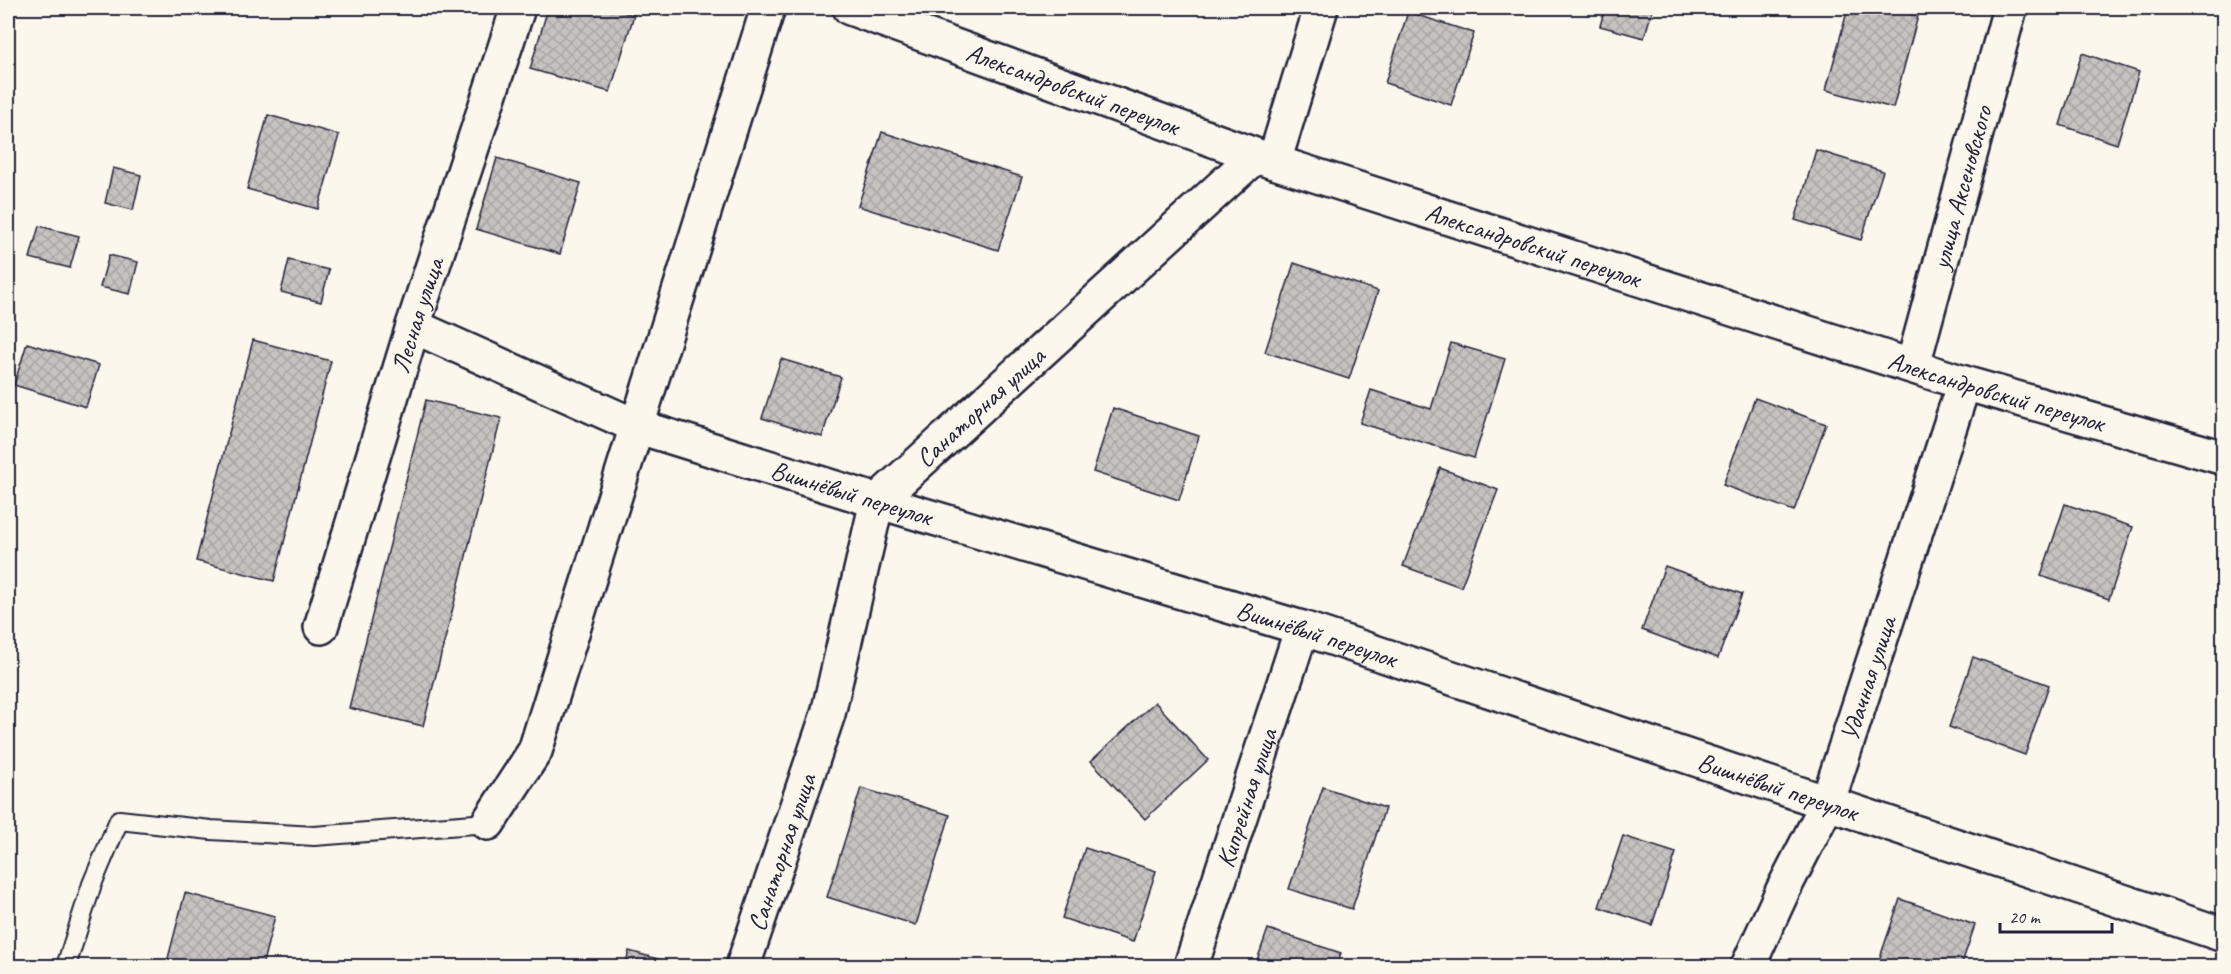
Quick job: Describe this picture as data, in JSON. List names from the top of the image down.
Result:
{
  "streets": {
    "street": [
      "Александровский переулок",
      "улица Аксеновского",
      "Лесная улица",
      "Санаторная улица",
      "Вишнёвый переулок",
      "Удачная улица",
      "Кипрейная улица"
    ]
  },
  "crossings": [
    ["Александровский переулок", "улица Аксеновского"],
    ["Александровский переулок", "Санаторная улица"],
    ["Александровский переулок", "Удачная улица"],
    ["Лесная улица", "Вишнёвый переулок"],
    ["Санаторная улица", "Вишнёвый переулок"],
    ["Вишнёвый переулок", "Удачная улица"],
    ["Вишнёвый переулок", "Кипрейная улица"]
  ],
  "scale_bar": "20 m"
}
